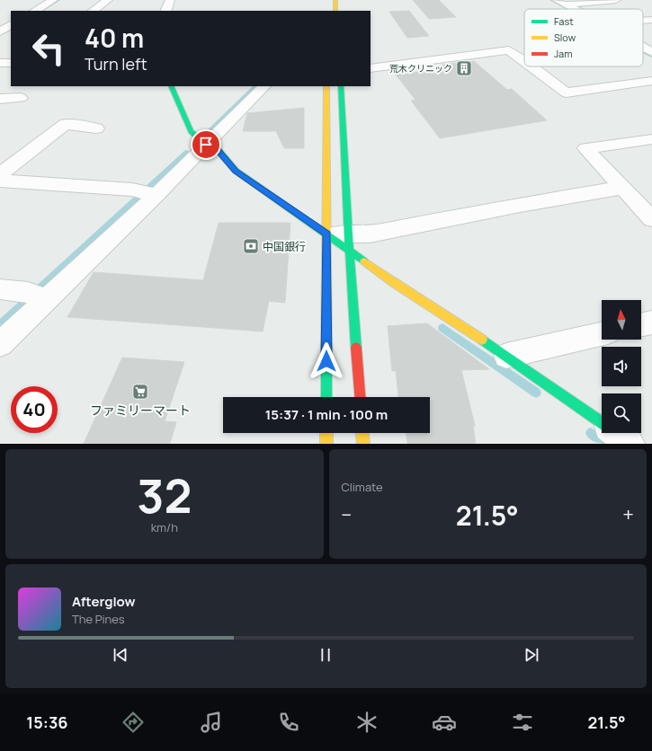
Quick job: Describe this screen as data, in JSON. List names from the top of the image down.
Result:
{
  "places": {
    "building": ["荒木クリニック"],
    "bank": ["中国銀行"],
    "supermarket": ["ファミリーマート"]
  },
  "legend": ["Fast", "Slow", "Jam"],
  "north": "top",
  "page": {
    "turn": ["40 m", "Turn left"],
    "limit": "40",
    "trip": "15:37 · 1 min · 100 m",
    "tile": [
      ["32", "km/h"],
      "Climate"
    ],
    "heat": ["−", "21.5°", "+"],
    "song": ["Afterglow", "The Pines"],
    "tabs": ["15:36", "21.5°"]
  }
}
